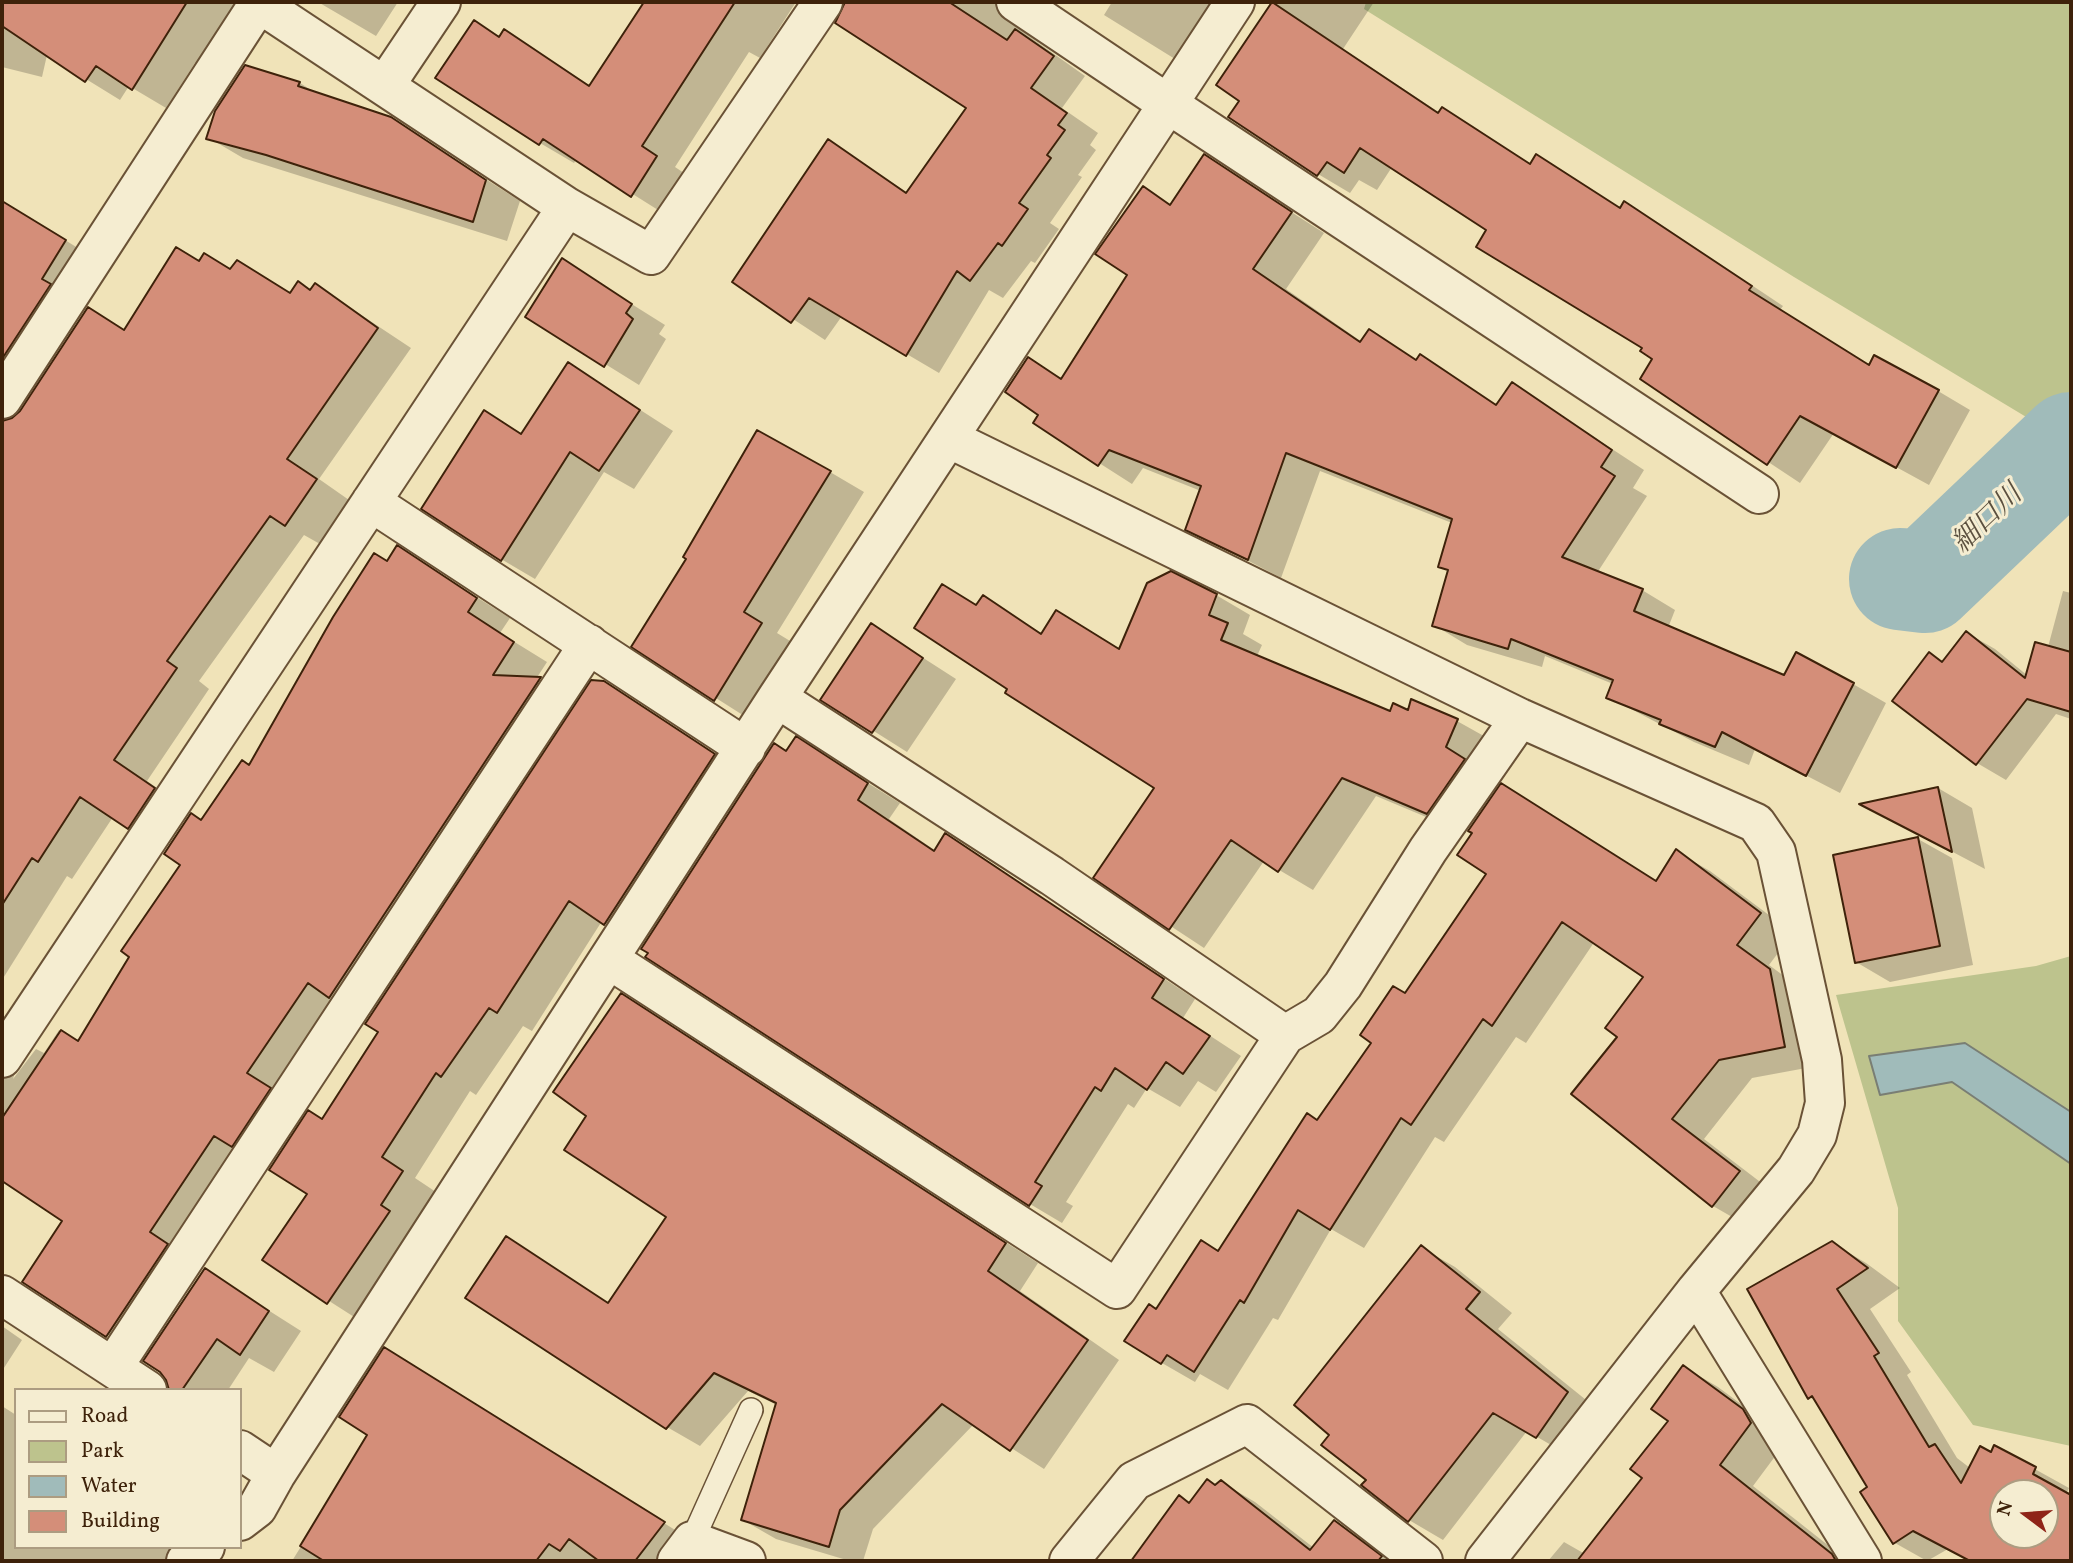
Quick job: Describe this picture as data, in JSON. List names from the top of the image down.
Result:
{
  "water": ["細口川"],
  "legend": [
    "Road",
    "Park",
    "Water",
    "Building"
  ],
  "north": "left"
}
